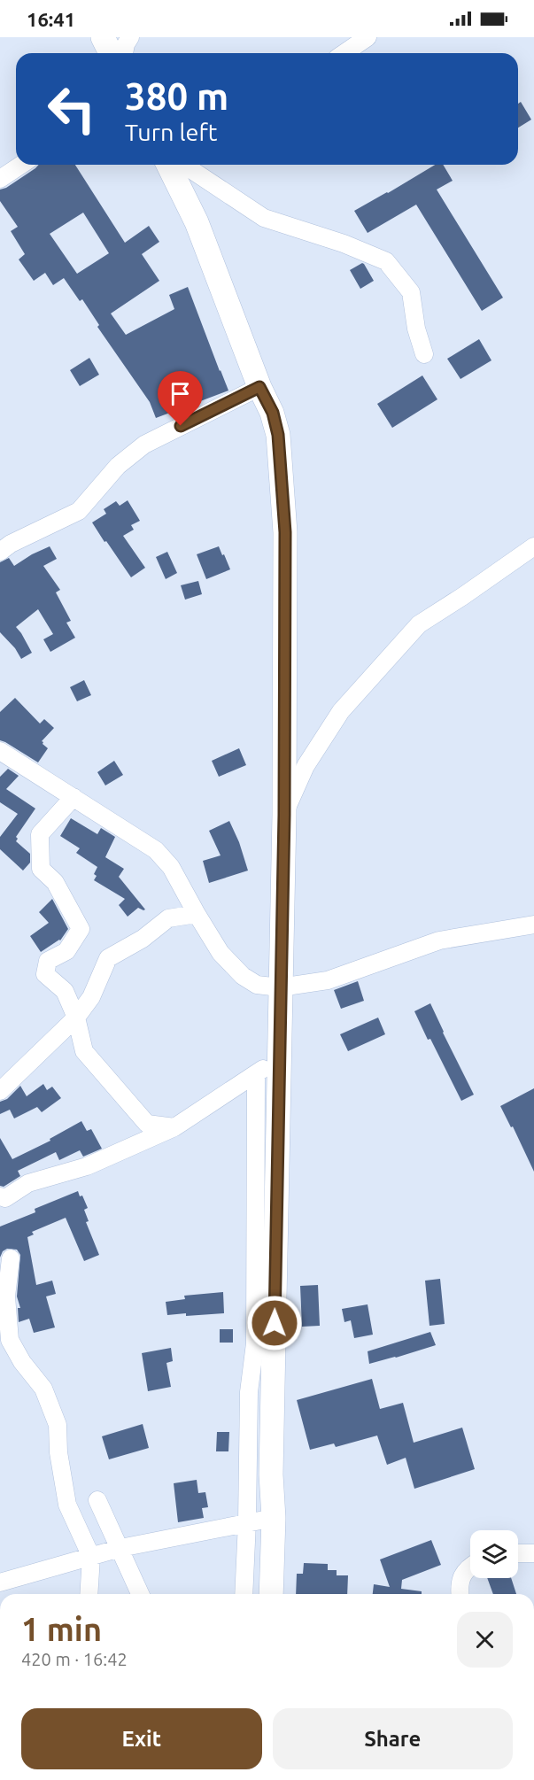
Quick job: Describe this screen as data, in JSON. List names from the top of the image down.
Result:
{
  "page": {
    "status": "16:41",
    "turn": ["380 m", "Turn left"],
    "heading": ["1 min", "420 m · 16:42"],
    "buttons": ["Exit", "Share"]
  }
}
